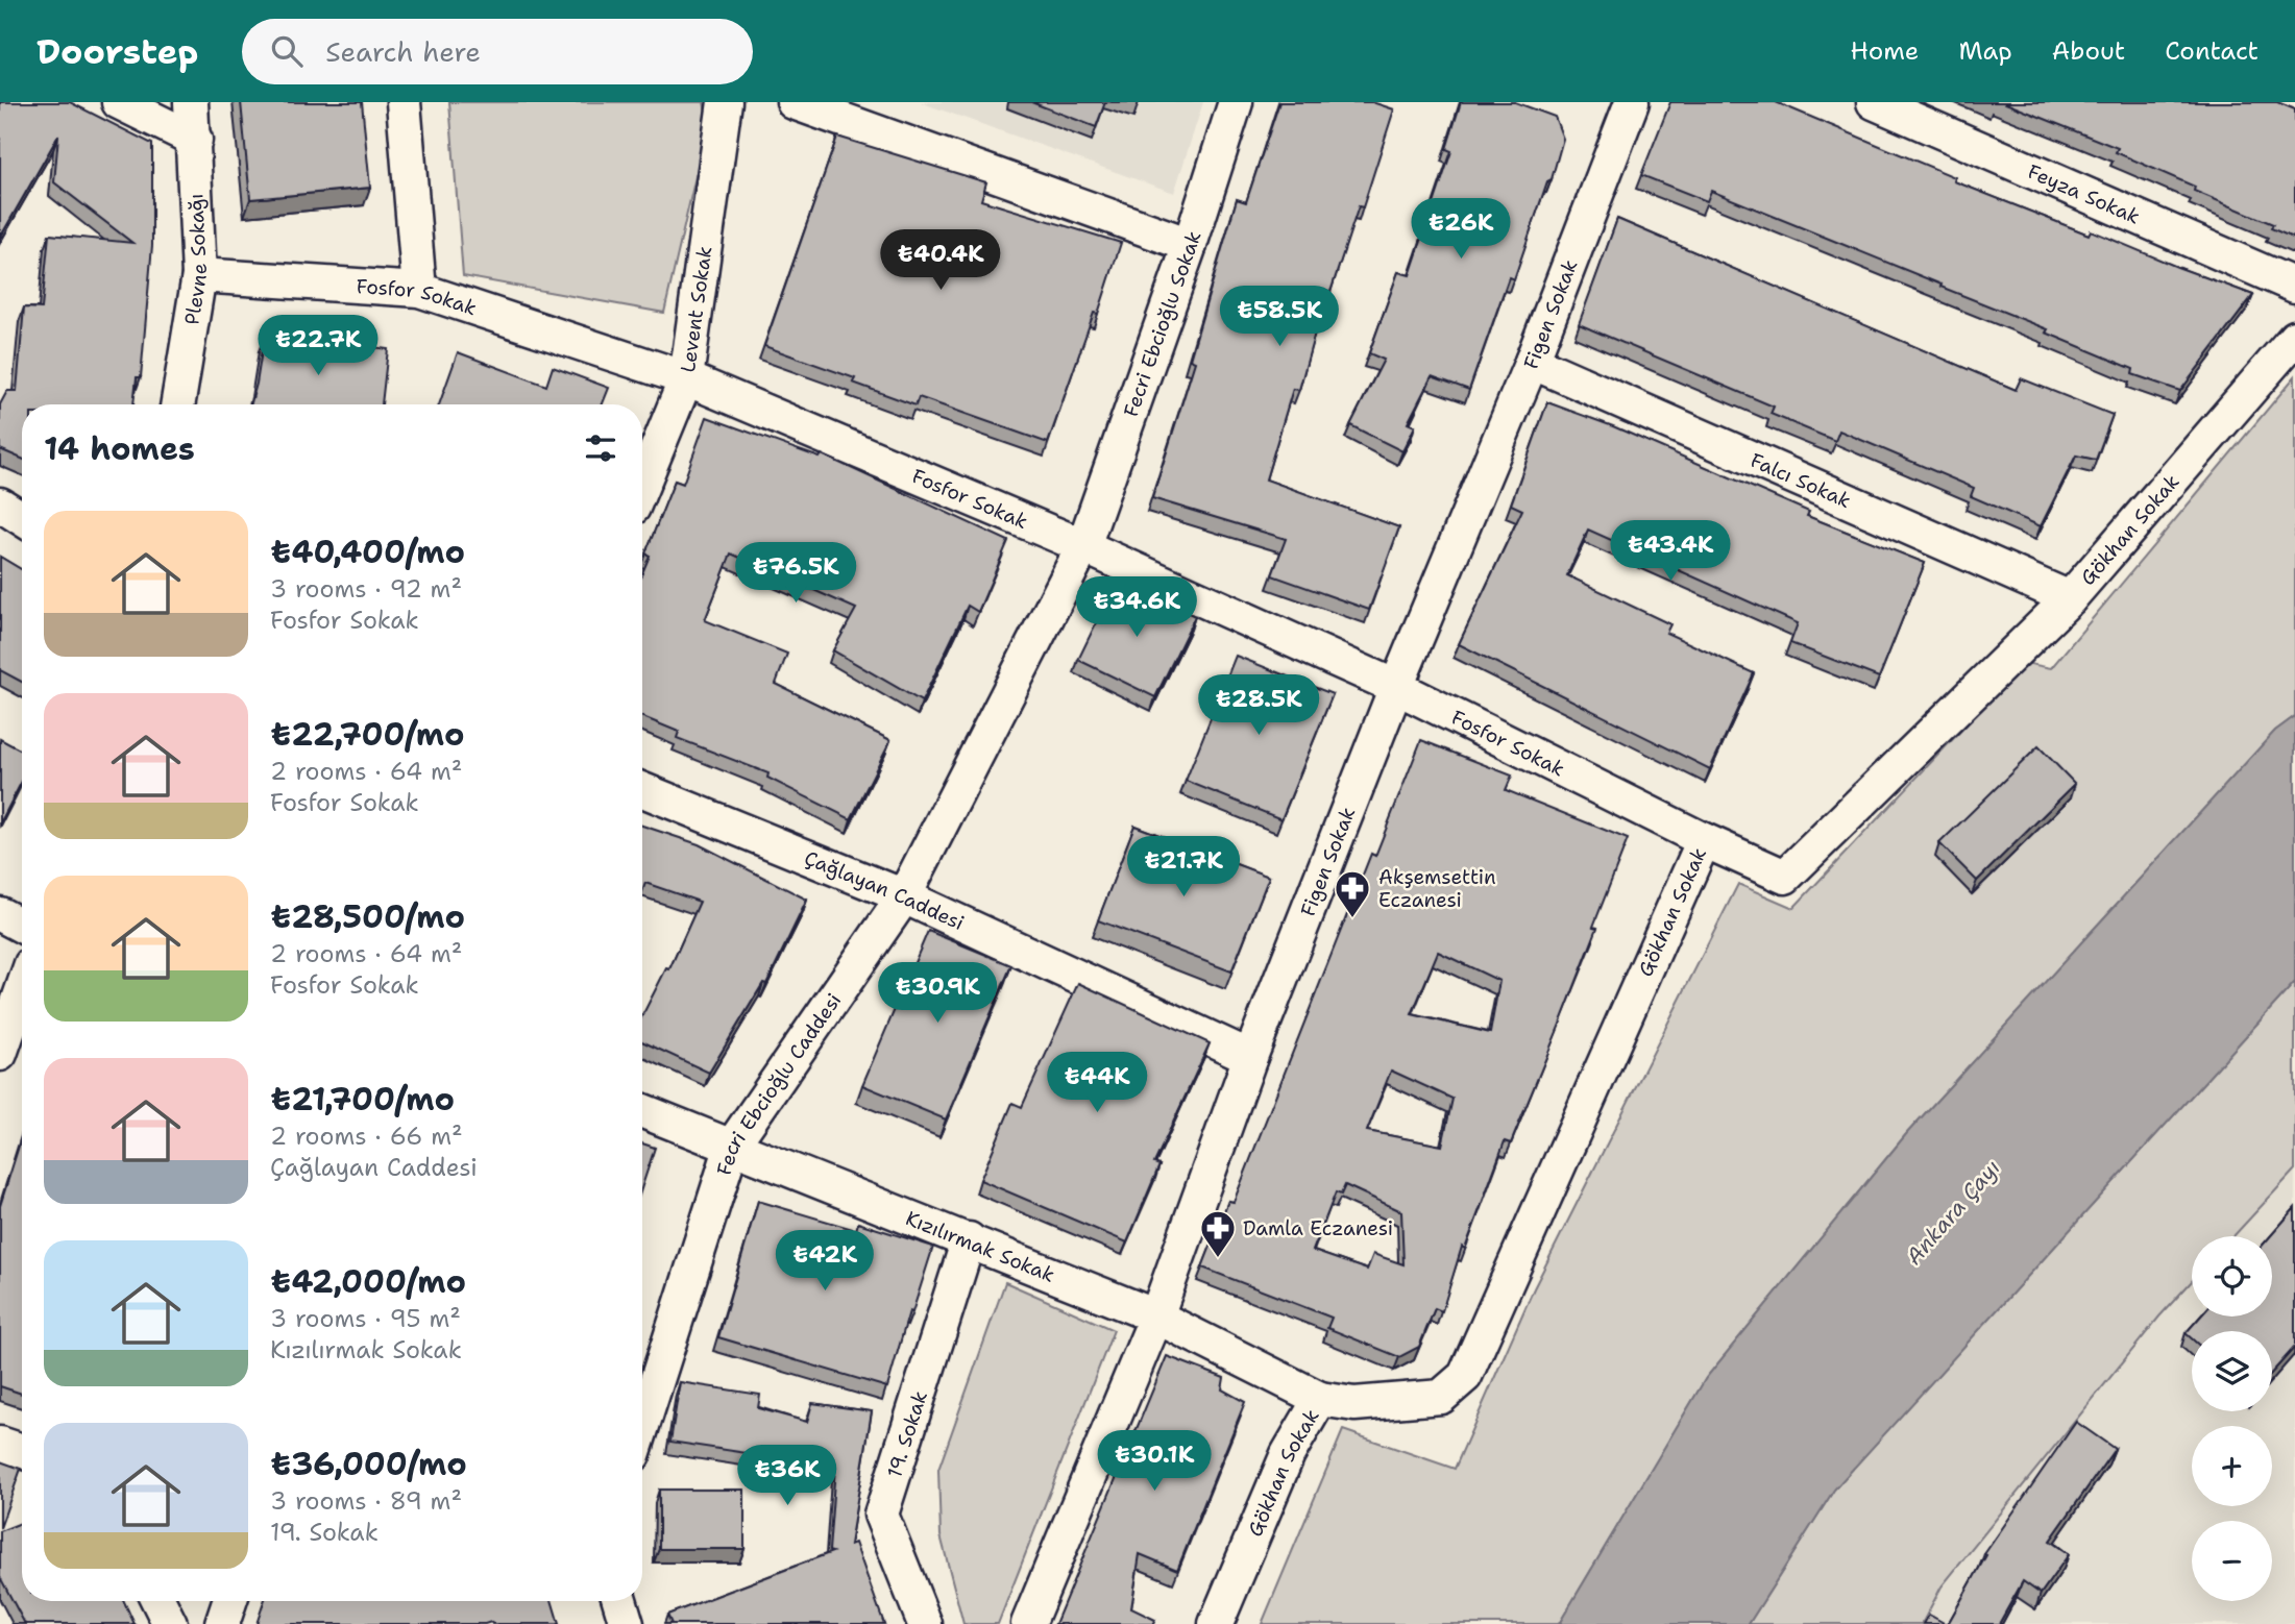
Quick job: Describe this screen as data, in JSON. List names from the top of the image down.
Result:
{
  "streets": {
    "street": [
      "Feyza Sokak",
      "Plevne Sokağı",
      "Fosfor Sokak",
      "Levent Sokak",
      "Figen Sokak",
      "Fecri Ebcioğlu Sokak",
      "Falcı Sokak",
      "Gökhan Sokak",
      "Çağlayan Caddesi",
      "Fecri Ebcioğlu Caddesi",
      "Kızılırmak Sokak",
      "19. Sokak"
    ]
  },
  "crossings": [
    ["Plevne Sokağı", "Fosfor Sokak"],
    ["Fosfor Sokak", "Levent Sokak"],
    ["Fosfor Sokak", "Figen Sokak"],
    ["Fosfor Sokak", "Fecri Ebcioğlu Sokak"],
    ["Fosfor Sokak", "Gökhan Sokak"],
    ["Fosfor Sokak", "Fecri Ebcioğlu Caddesi"],
    ["Figen Sokak", "Falcı Sokak"],
    ["Figen Sokak", "Çağlayan Caddesi"],
    ["Figen Sokak", "Kızılırmak Sokak"],
    ["Fecri Ebcioğlu Sokak", "Fecri Ebcioğlu Caddesi"],
    ["Falcı Sokak", "Gökhan Sokak"],
    ["Gökhan Sokak", "Kızılırmak Sokak"],
    ["Çağlayan Caddesi", "Fecri Ebcioğlu Caddesi"],
    ["Fecri Ebcioğlu Caddesi", "Kızılırmak Sokak"],
    ["Kızılırmak Sokak", "19. Sokak"]
  ],
  "water": ["Ankara Çayı"],
  "places": {
    "pharmacy": ["Akşemsettin Eczanesi", "Damla Eczanesi"]
  },
  "page": {
    "header": "Doorstep",
    "search": "Search here",
    "nav": [
      "Home",
      "Map",
      "About",
      "Contact"
    ],
    "price": [
      "₺26K",
      "₺40.4K",
      "₺58.5K",
      "₺22.7K",
      "₺43.4K",
      "₺76.5K",
      "₺34.6K",
      "₺28.5K",
      "₺21.7K",
      "₺30.9K",
      "₺44K",
      "₺42K",
      "₺30.1K",
      "₺36K"
    ],
    "heading": "14 homes",
    "list": [
      {
        "name": "₺40,400/mo",
        "note": "3 rooms · 92 m² · Fosfor Sokak"
      },
      {
        "name": "₺22,700/mo",
        "note": "2 rooms · 64 m² · Fosfor Sokak"
      },
      {
        "name": "₺28,500/mo",
        "note": "2 rooms · 64 m² · Fosfor Sokak"
      },
      {
        "name": "₺21,700/mo",
        "note": "2 rooms · 66 m² · Çağlayan Caddesi"
      },
      {
        "name": "₺42,000/mo",
        "note": "3 rooms · 95 m² · Kızılırmak Sokak"
      },
      {
        "name": "₺36,000/mo",
        "note": "3 rooms · 89 m² · 19. Sokak"
      }
    ],
    "map_buttons": ["+", "−"]
  }
}
